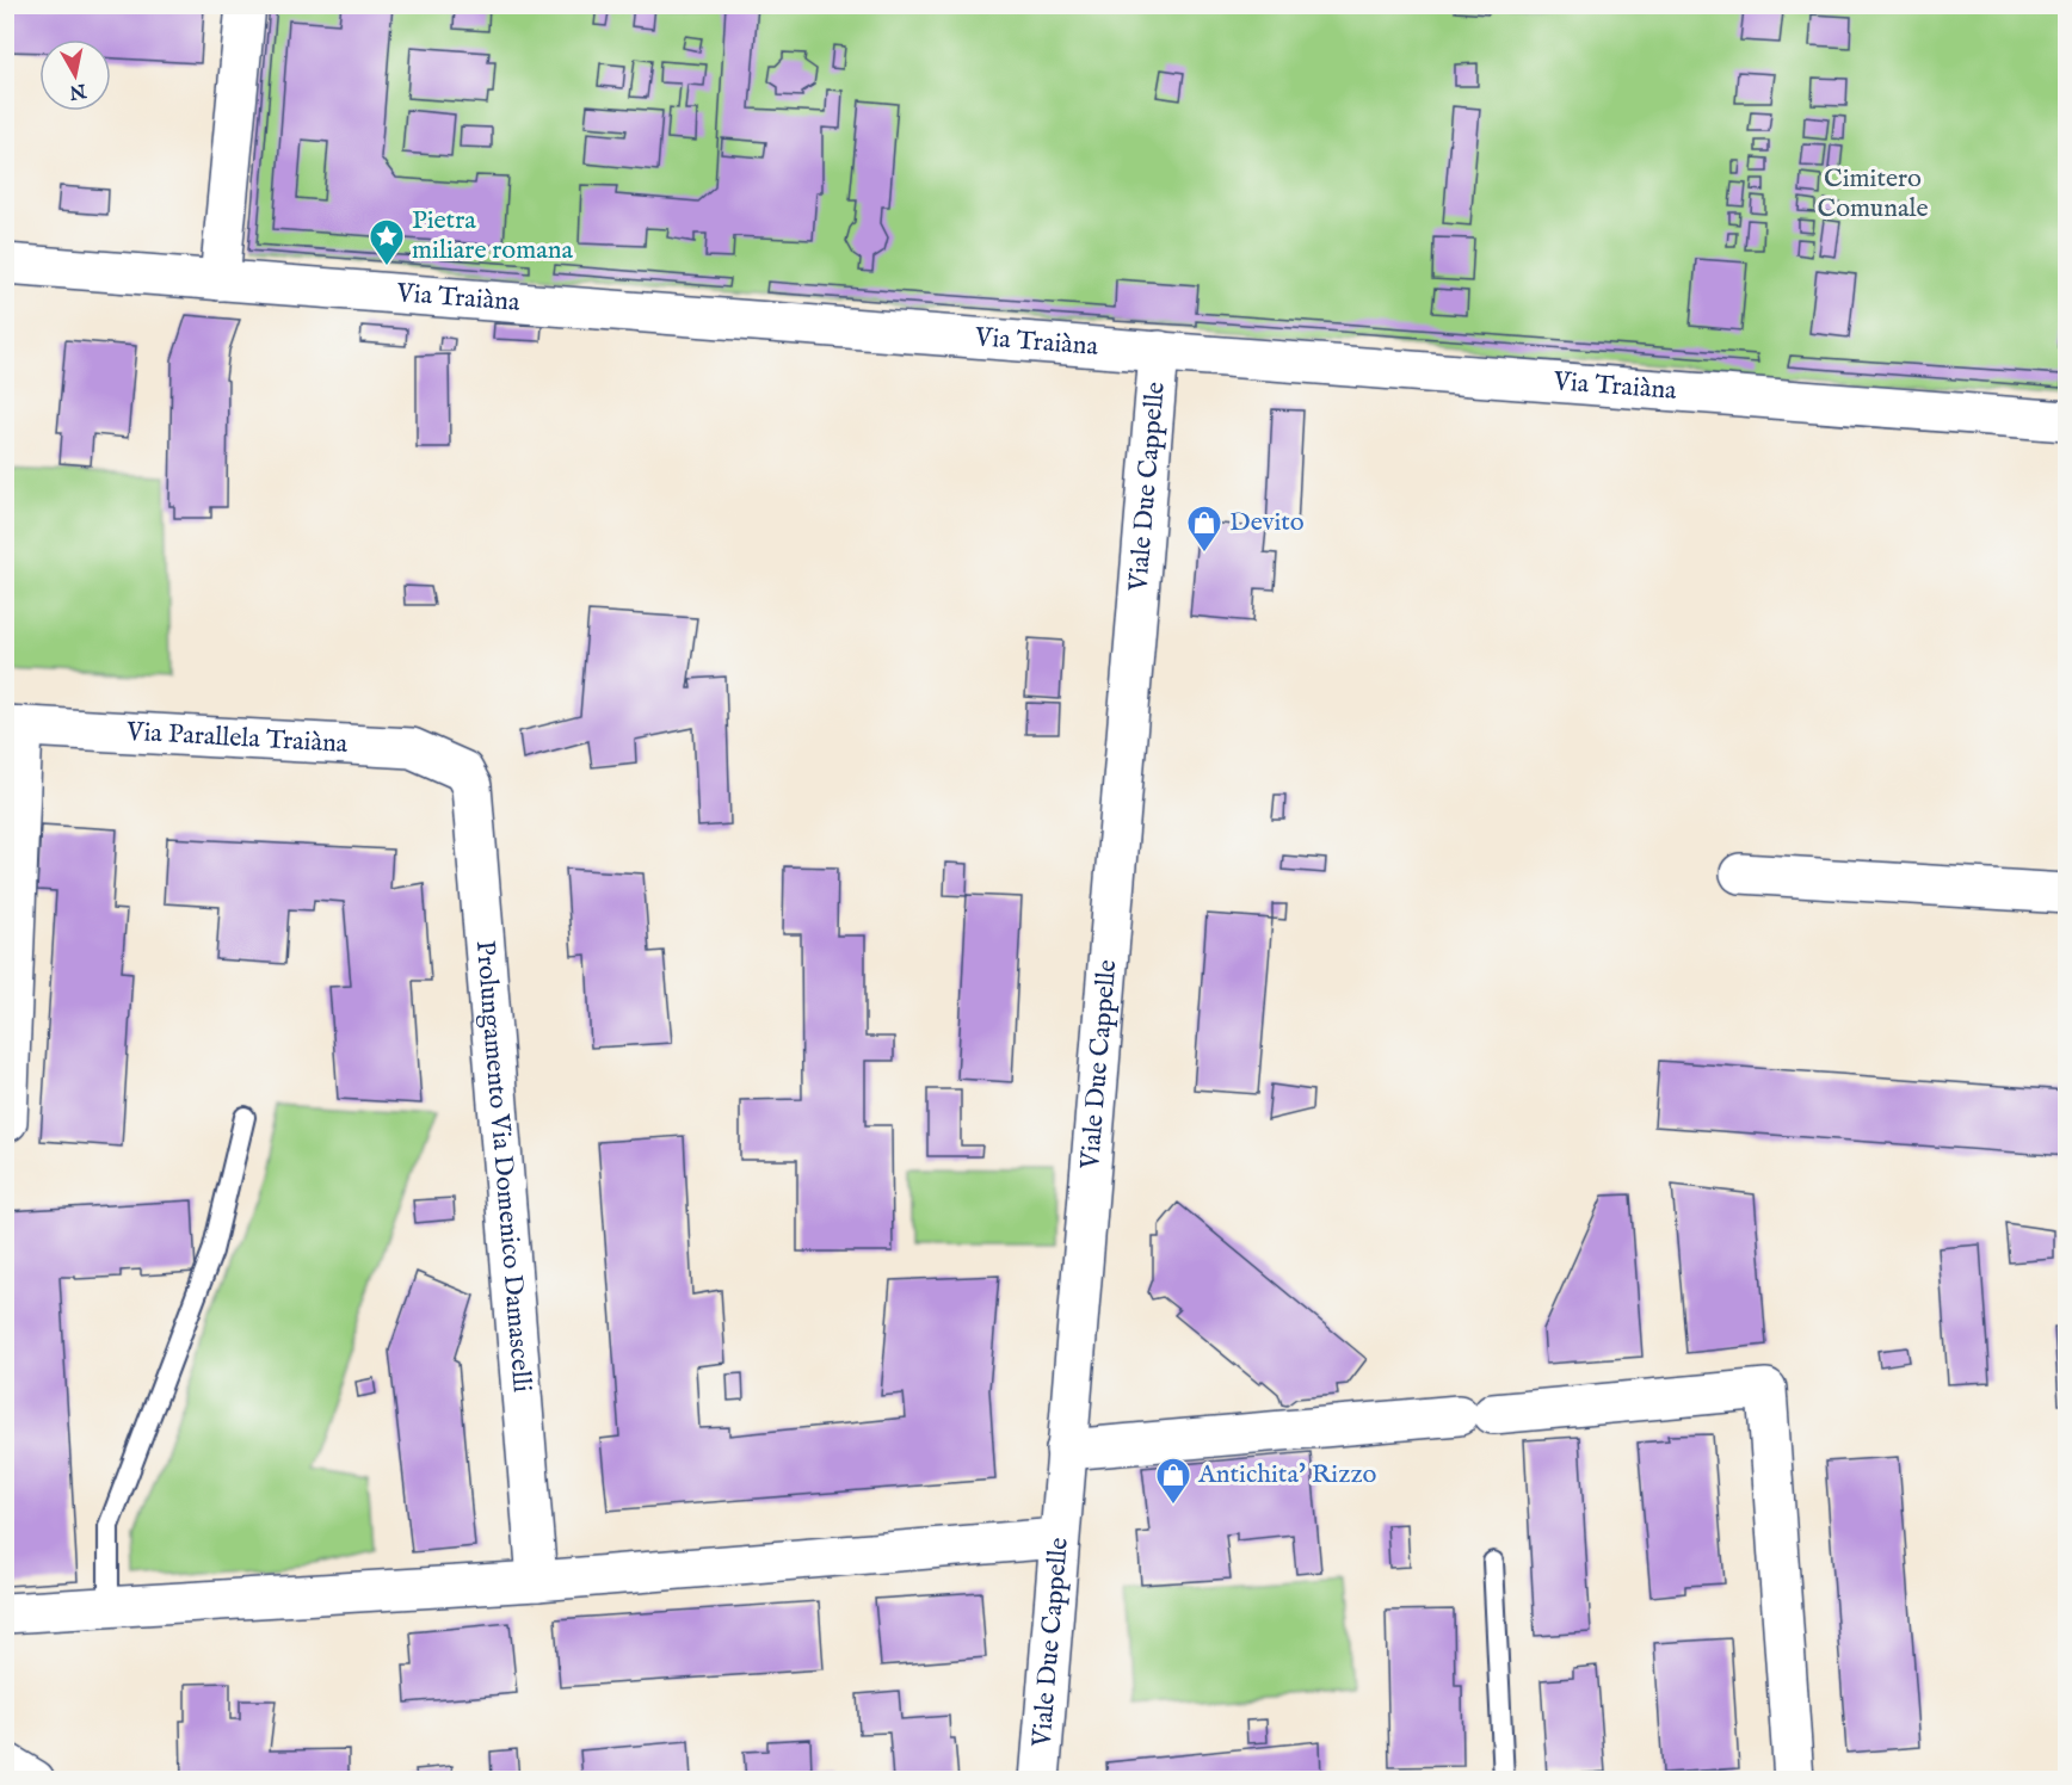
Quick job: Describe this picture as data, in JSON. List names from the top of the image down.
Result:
{
  "streets": {
    "street": [
      "Via Traiàna",
      "Viale Due Cappelle",
      "Via Parallela Traiàna",
      "Prolungamento Via Domenico Damascelli"
    ]
  },
  "crossings": [
    ["Via Traiàna", "Viale Due Cappelle"],
    ["Via Parallela Traiàna", "Prolungamento Via Domenico Damascelli"]
  ],
  "parks": ["Cimitero Comunale"],
  "places": {
    "place": ["Pietra miliare romana"],
    "shop": ["Devito", "Antichita' Rizzo"]
  },
  "north": "bottom"
}
